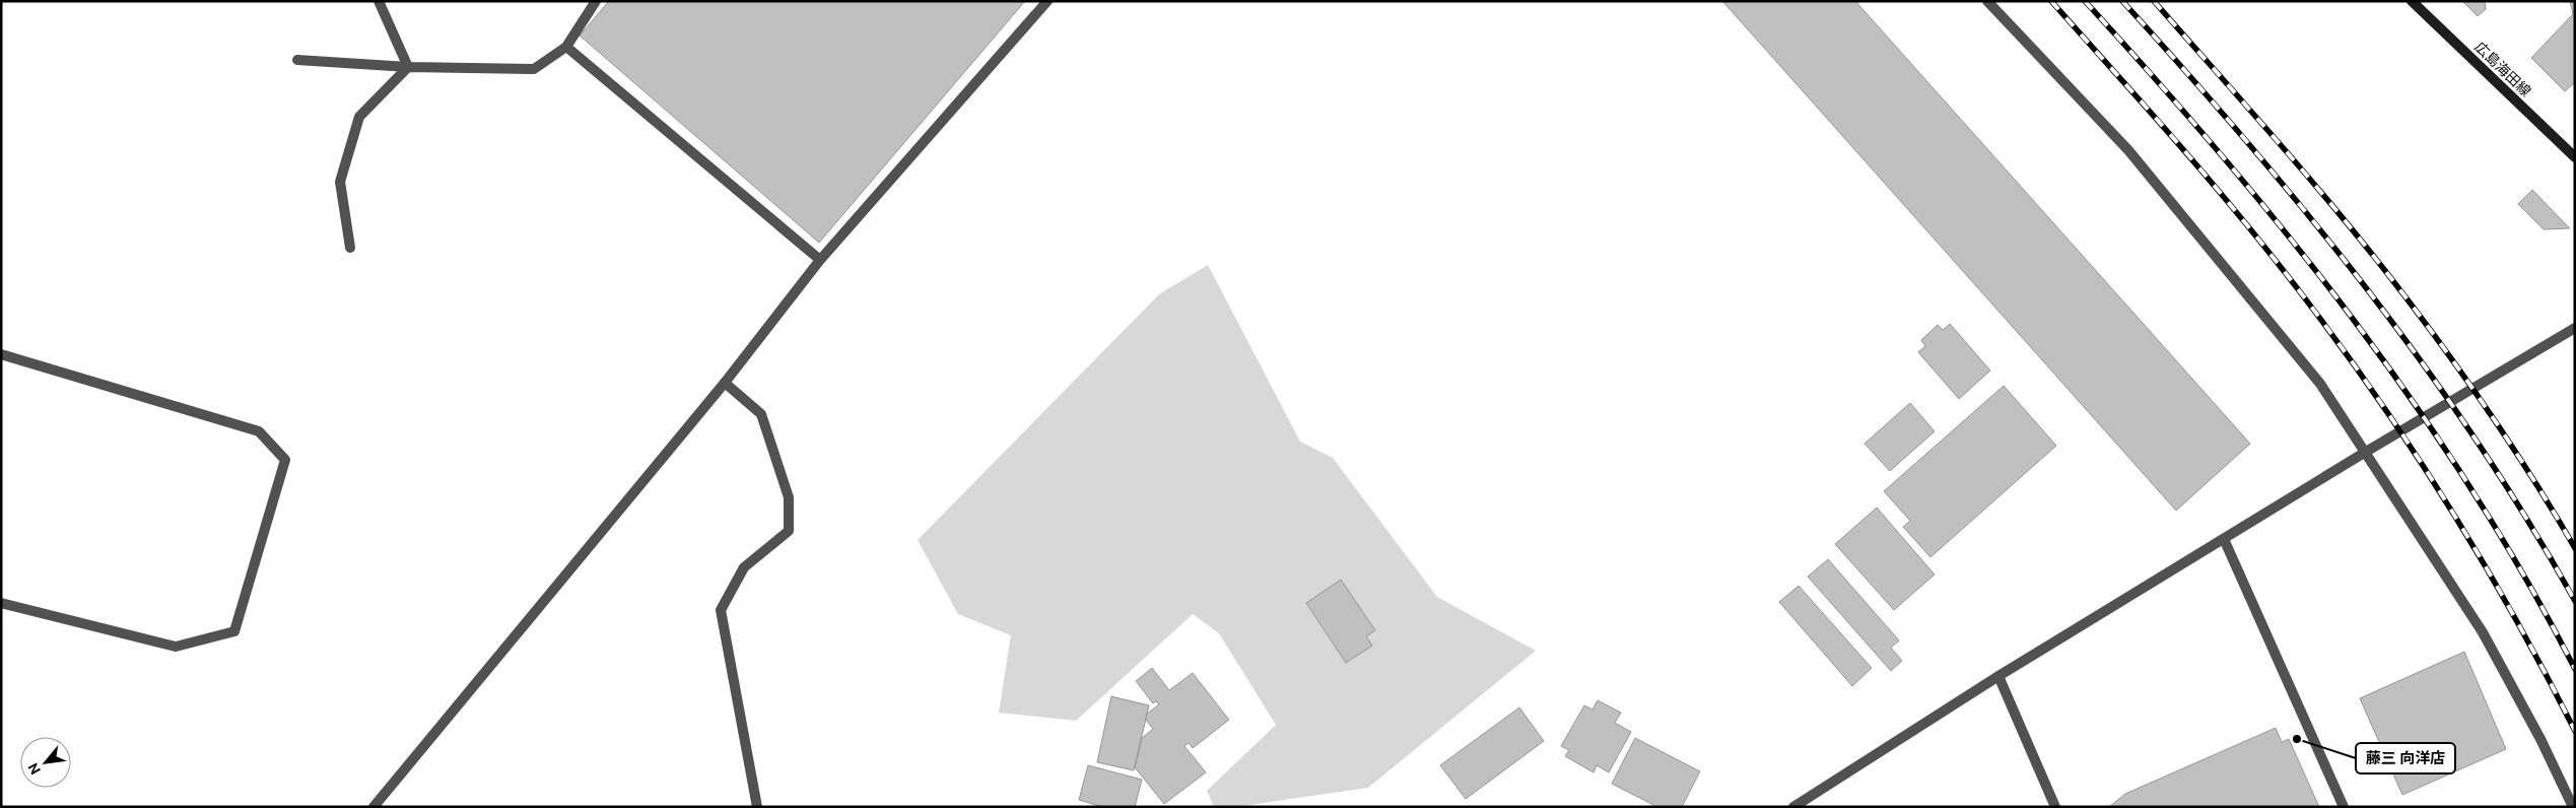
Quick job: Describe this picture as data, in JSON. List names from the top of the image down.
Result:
{
  "streets": {
    "main road": ["広島海田線"]
  },
  "places": ["藤三 向洋店"],
  "north": "bottom left"
}
